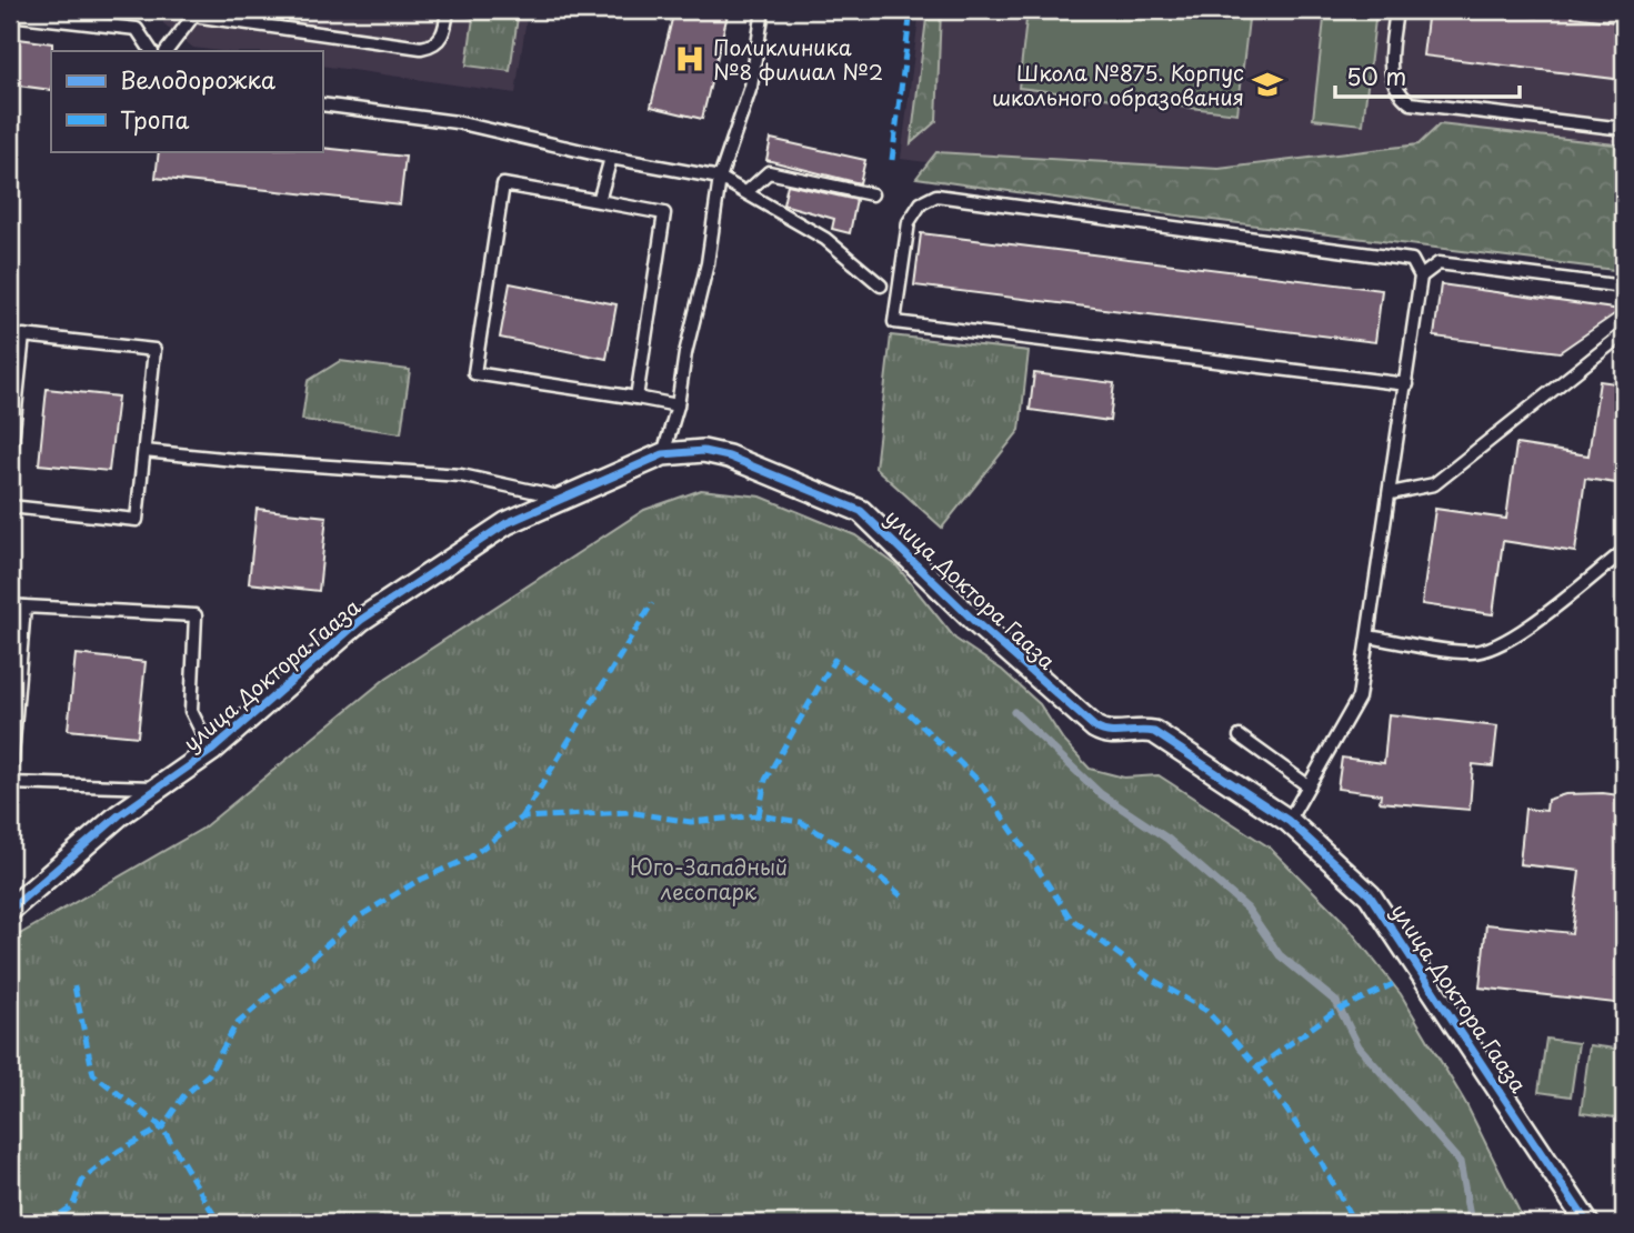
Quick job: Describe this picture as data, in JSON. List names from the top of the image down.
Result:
{
  "streets": {
    "street": ["улица Доктора Гааза"]
  },
  "parks": ["Юго-Западный лесопарк"],
  "places": {
    "hospital": ["Поликлиника №8 филиал №2"],
    "school or university": ["Школа №875. Корпус школьного образования"]
  },
  "legend": ["Велодорожка", "Тропа"],
  "scale_bar": "50 m"
}
